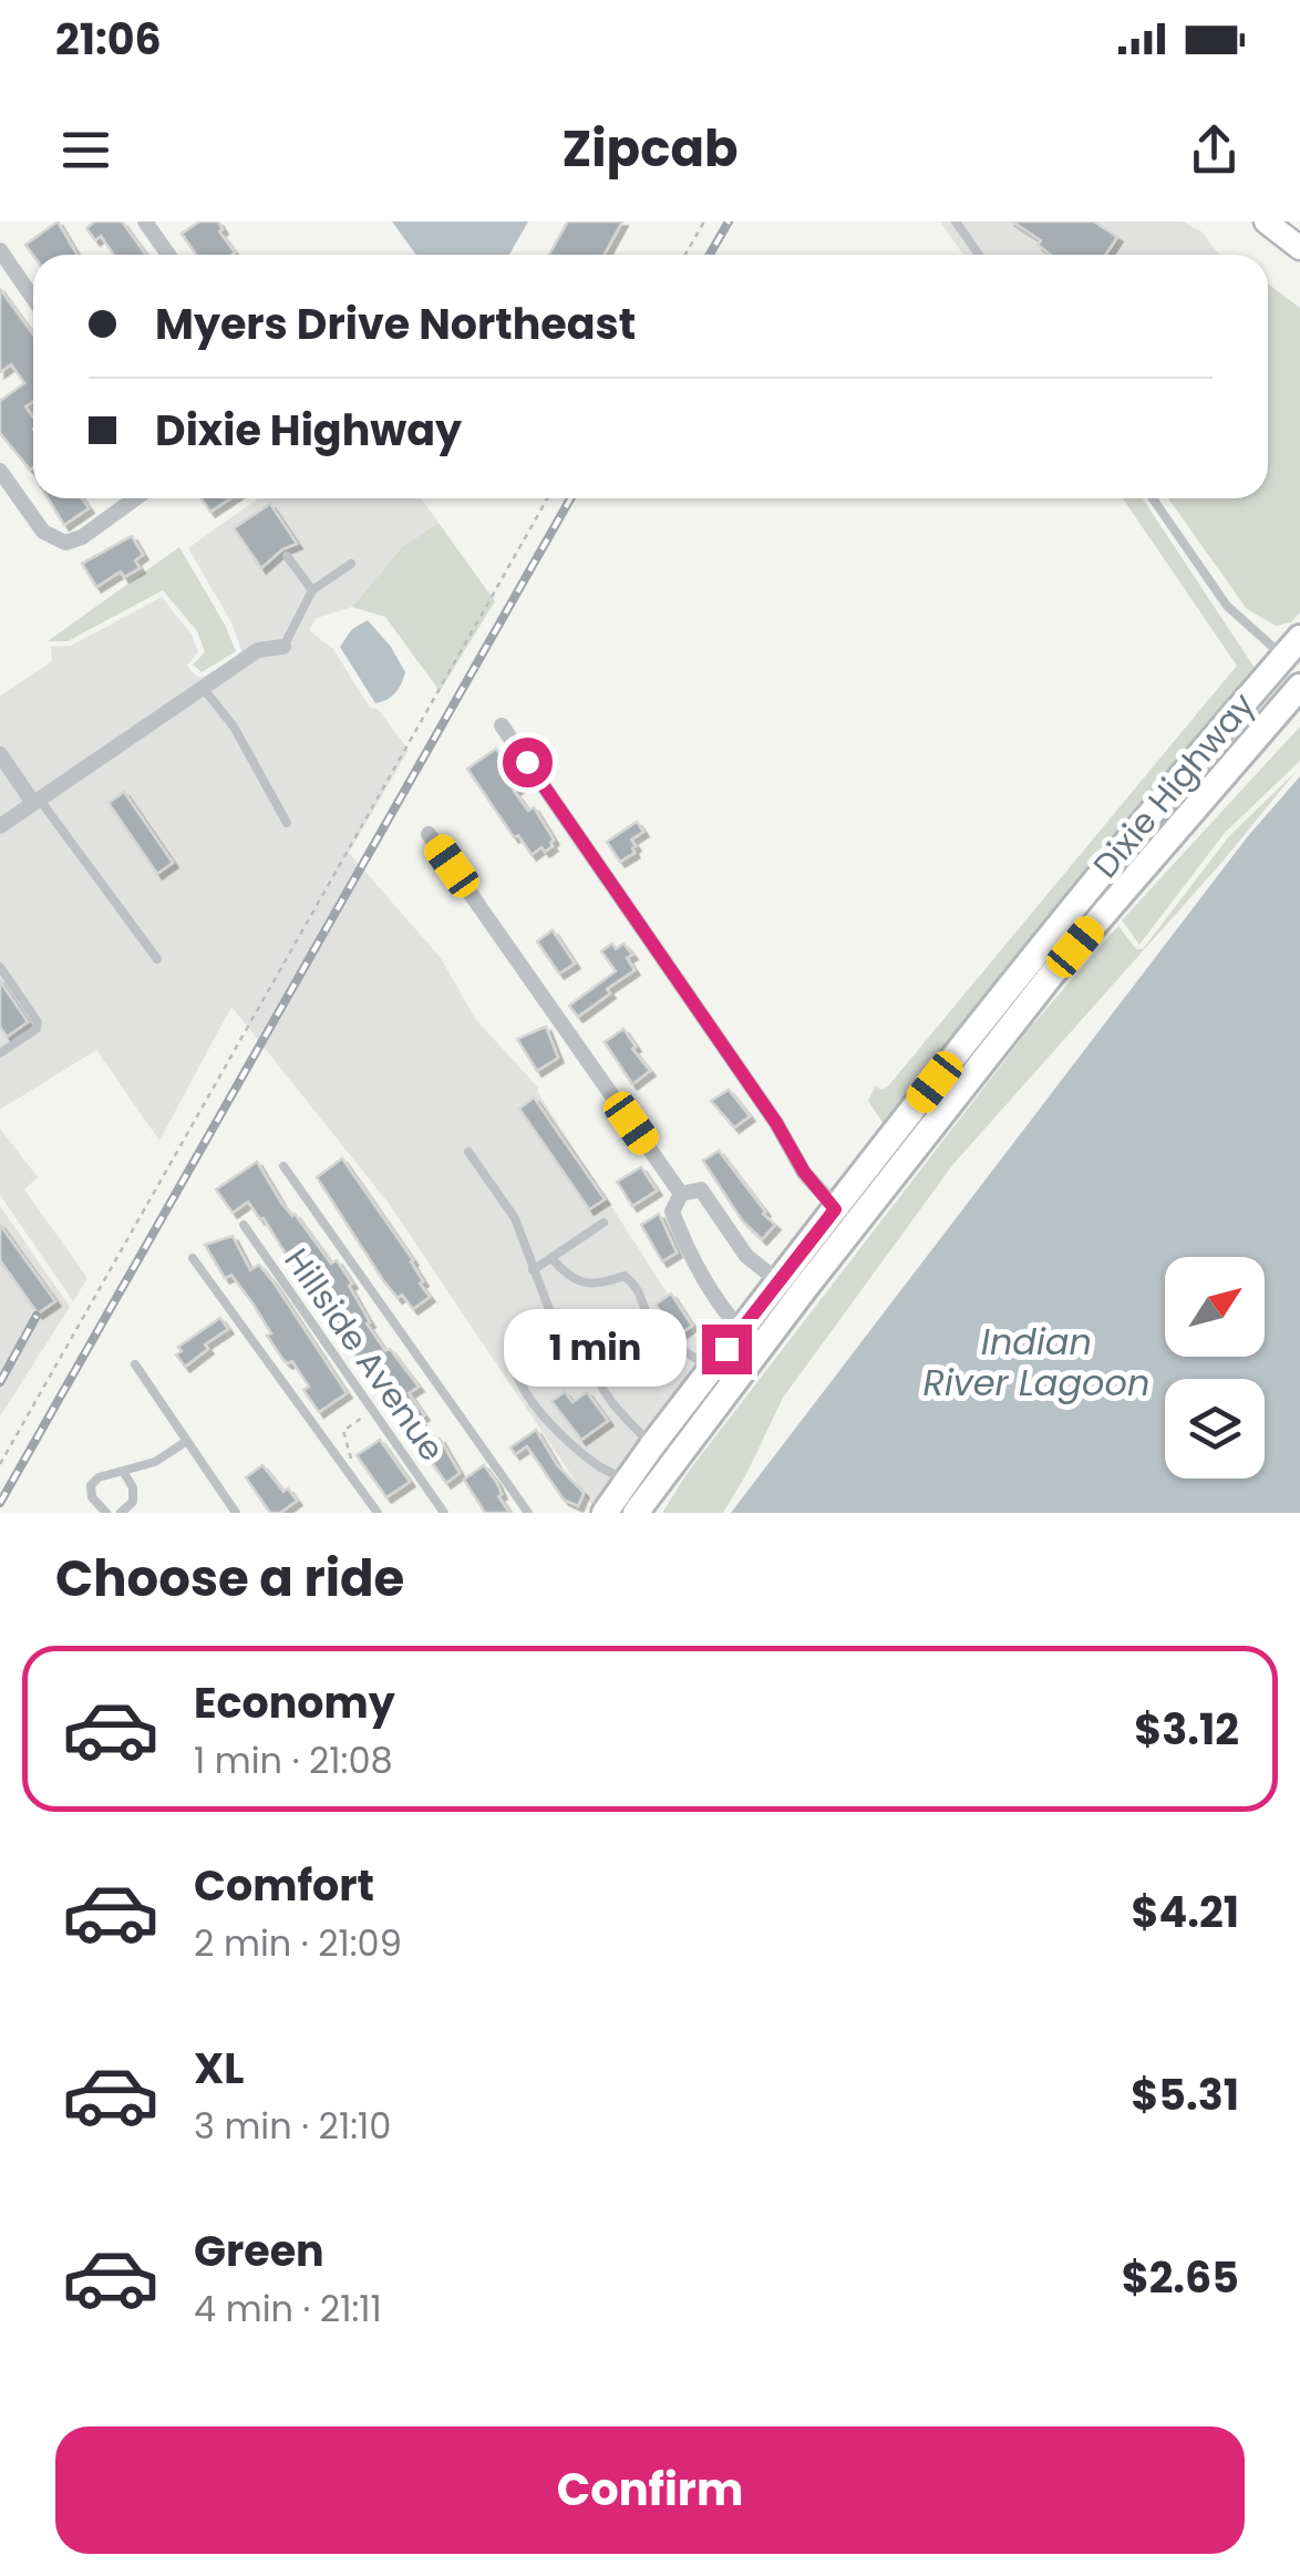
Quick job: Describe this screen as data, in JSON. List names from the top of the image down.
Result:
{
  "streets": {
    "main road": ["Dixie Highway"],
    "lane": ["Hillside Avenue"]
  },
  "water": ["Indian River Lagoon"],
  "north": "top right",
  "page": {
    "status": "21:06",
    "header": "Zipcab",
    "banner": ["Myers Drive Northeast", "Dixie Highway"],
    "bubble": "1 min",
    "heading": "Choose a ride",
    "list": [
      {
        "name": "Economy",
        "note": "1 min · 21:08",
        "value": "$3.12"
      },
      {
        "name": "Comfort",
        "note": "2 min · 21:09",
        "value": "$4.21"
      },
      {
        "name": "XL",
        "note": "3 min · 21:10",
        "value": "$5.31"
      },
      {
        "name": "Green",
        "note": "4 min · 21:11",
        "value": "$2.65"
      }
    ],
    "buttons": "Confirm"
  }
}
